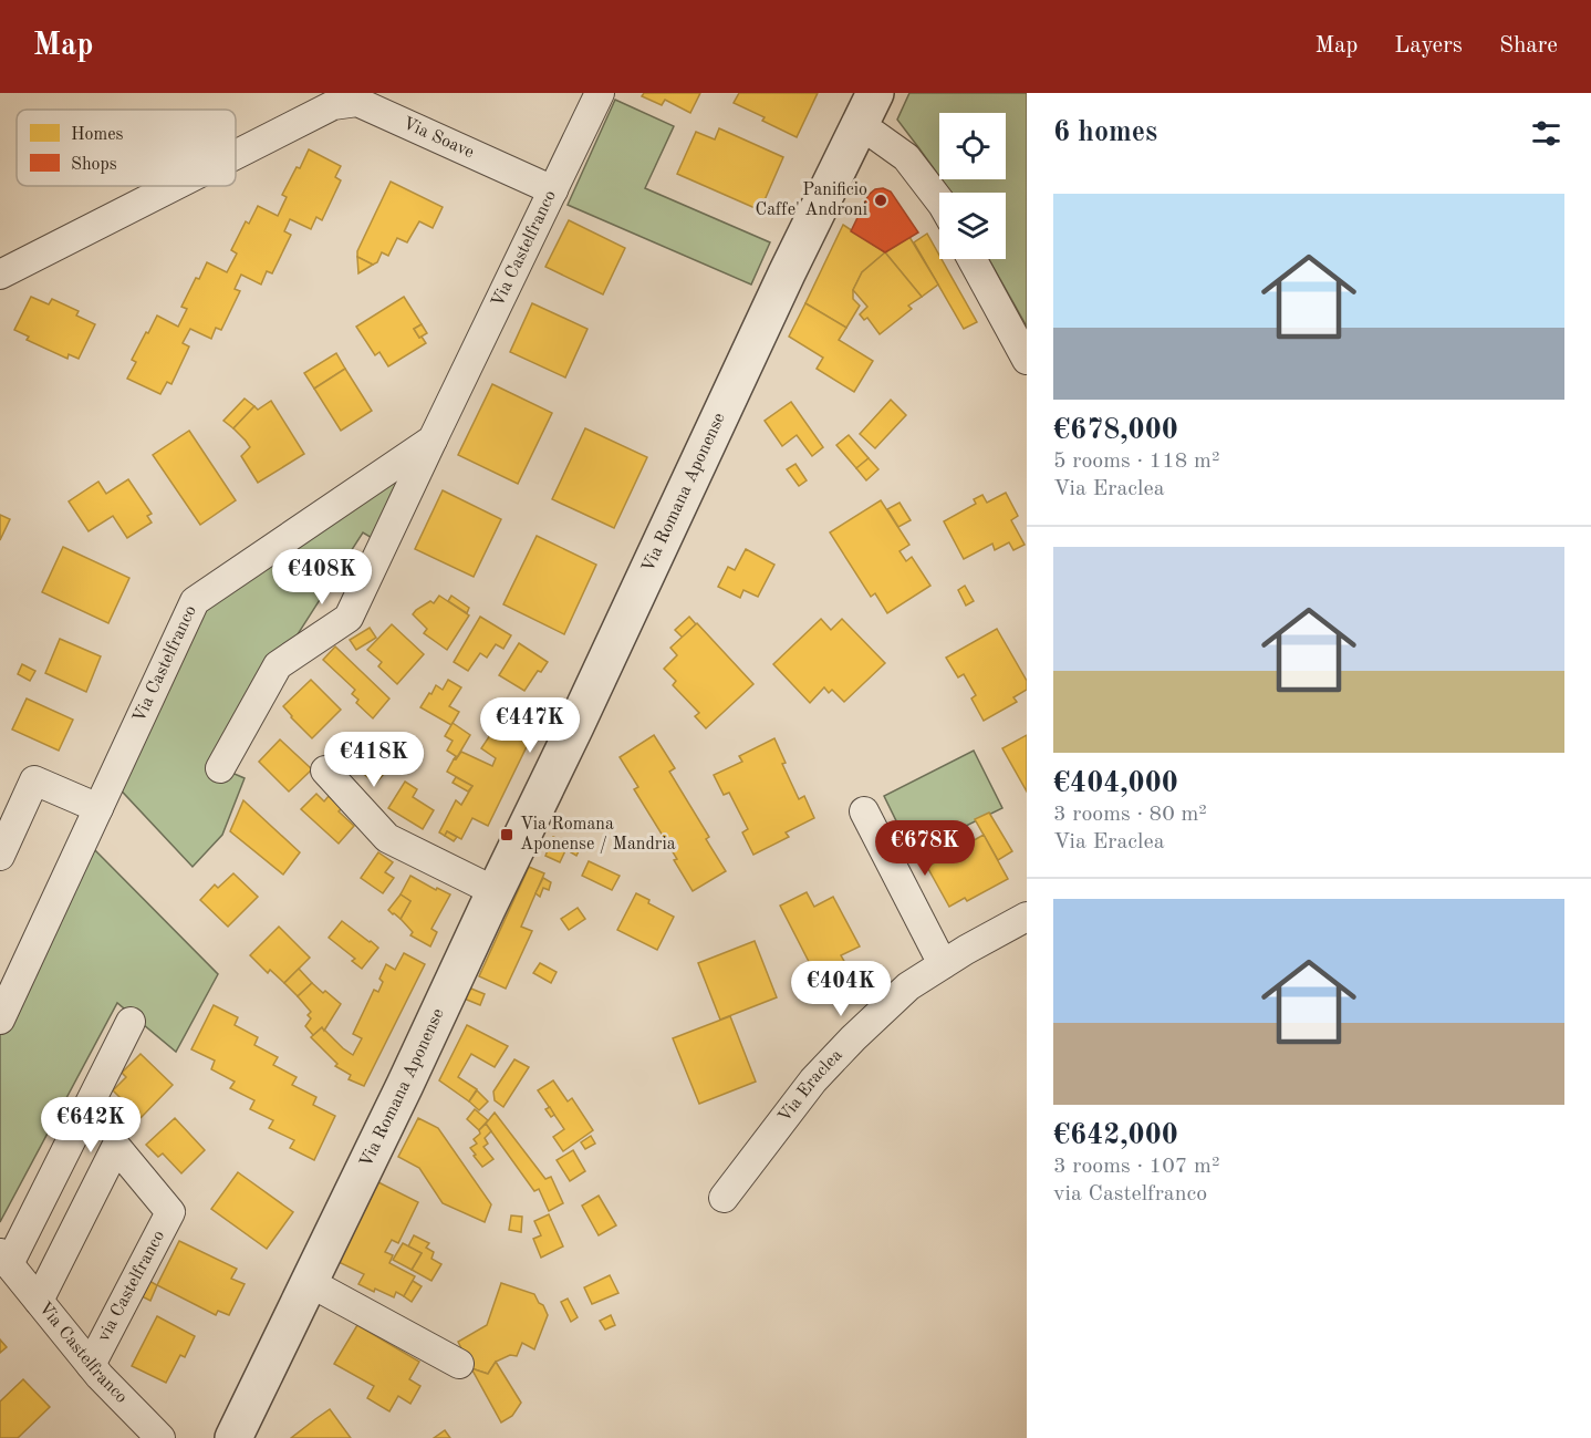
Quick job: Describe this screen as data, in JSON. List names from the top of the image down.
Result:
{
  "streets": {
    "street": [
      "Via Soave",
      "Via Castelfranco",
      "Via Romana Aponense",
      "Via Eraclea",
      "via Castelfranco"
    ]
  },
  "crossings": [
    ["Via Soave", "Via Castelfranco"],
    ["Via Castelfranco", "via Castelfranco"]
  ],
  "places": {
    "other": ["Panificio Caffe' Androni"],
    "transit": ["Via Romana Aponense / Mandria"]
  },
  "legend": ["Homes", "Shops"],
  "page": {
    "header": "Map",
    "nav": ["Map", "Layers", "Share"],
    "heading": "6 homes",
    "list": [
      {
        "name": "€678,000",
        "note": "5 rooms · 118 m² · Via Eraclea"
      },
      {
        "name": "€404,000",
        "note": "3 rooms · 80 m² · Via Eraclea"
      },
      {
        "name": "€642,000",
        "note": "3 rooms · 107 m² · via Castelfranco"
      }
    ],
    "price": [
      "€408K",
      "€447K",
      "€418K",
      "€678K",
      "€404K",
      "€642K"
    ]
  }
}
